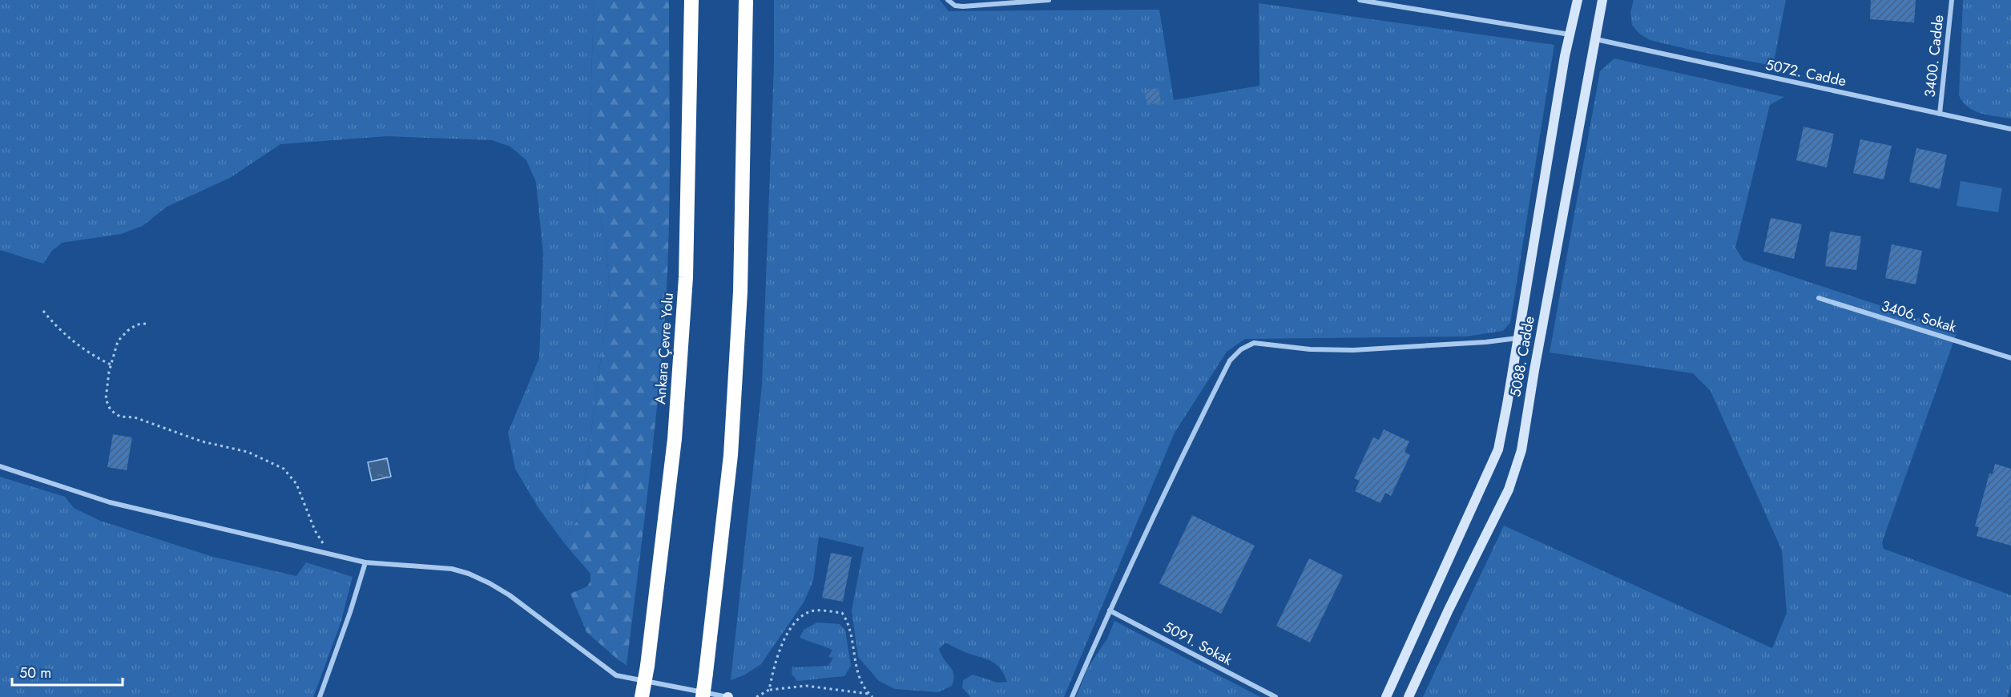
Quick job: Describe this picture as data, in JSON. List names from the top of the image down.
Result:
{
  "streets": {
    "highway": ["Ankara Çevre Yolu"],
    "street": [
      "3400. Cadde",
      "5072. Cadde",
      "3406. Sokak",
      "5088. Cadde",
      "5091. Sokak"
    ]
  },
  "crossings": [
    ["3400. Cadde", "5072. Cadde"],
    ["5072. Cadde", "5088. Cadde"]
  ],
  "scale_bar": "50 m"
}
